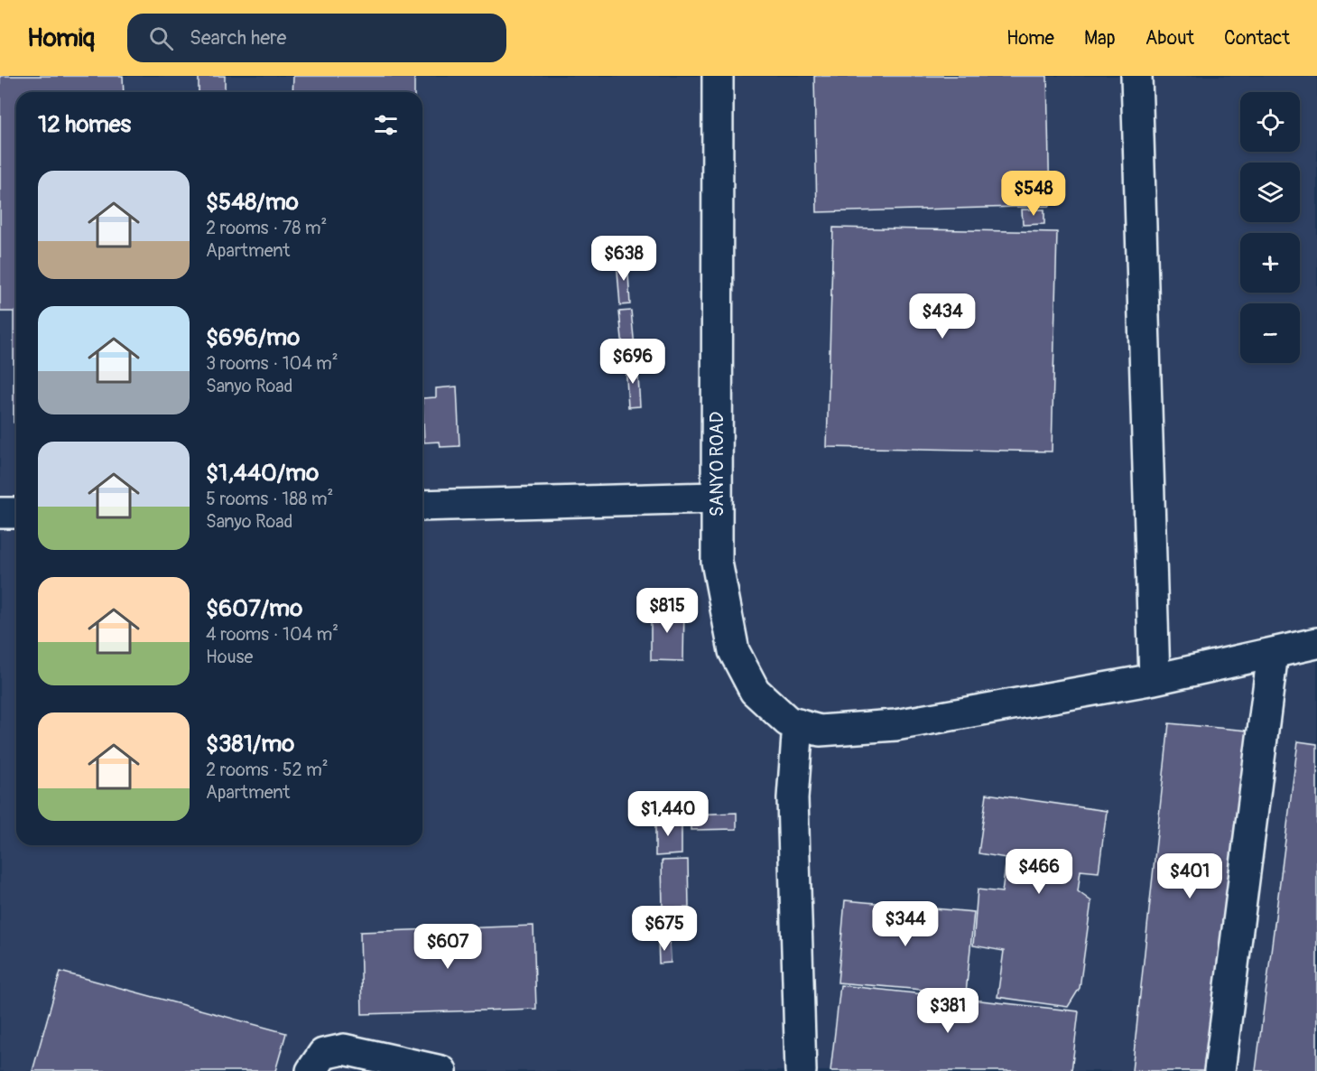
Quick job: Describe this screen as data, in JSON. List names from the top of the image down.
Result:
{
  "streets": {
    "street": ["SANYO ROAD"]
  },
  "page": {
    "header": "Homiq",
    "search": "Search here",
    "nav": [
      "Home",
      "Map",
      "About",
      "Contact"
    ],
    "map_buttons": ["+", "−"],
    "heading": "12 homes",
    "list": [
      {
        "name": "$548/mo",
        "note": "2 rooms · 78 m² · Apartment"
      },
      {
        "name": "$696/mo",
        "note": "3 rooms · 104 m² · Sanyo Road"
      },
      {
        "name": "$1,440/mo",
        "note": "5 rooms · 188 m² · Sanyo Road"
      },
      {
        "name": "$607/mo",
        "note": "4 rooms · 104 m² · House"
      },
      {
        "name": "$381/mo",
        "note": "2 rooms · 52 m² · Apartment"
      }
    ],
    "price": [
      "$548",
      "$638",
      "$434",
      "$696",
      "$815",
      "$1,440",
      "$466",
      "$401",
      "$344",
      "$675",
      "$607",
      "$381"
    ]
  }
}
